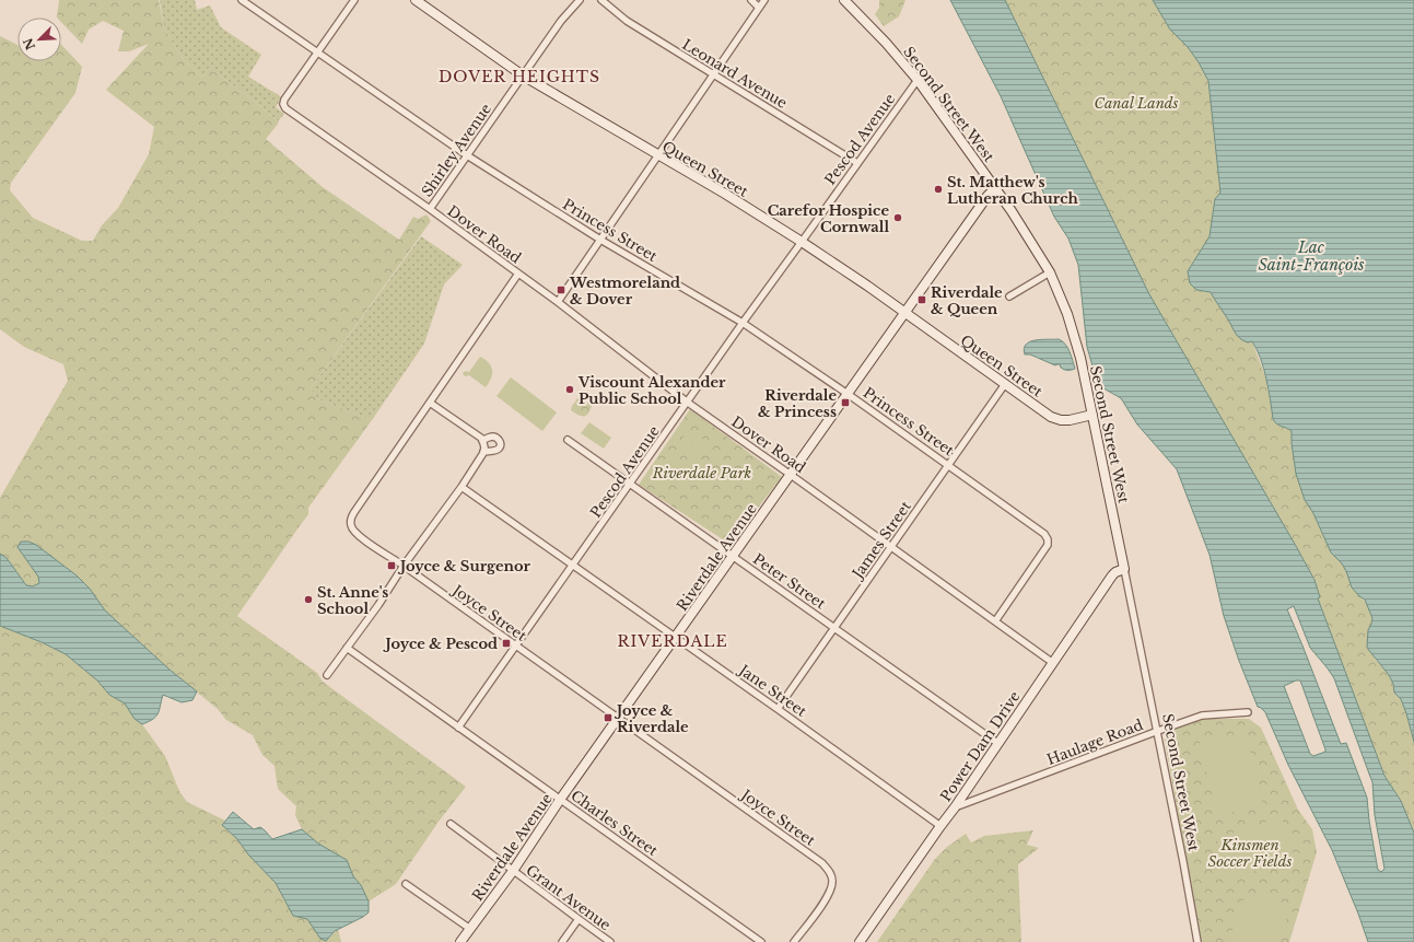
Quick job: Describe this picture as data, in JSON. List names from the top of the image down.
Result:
{
  "streets": {
    "street": [
      "Leonard Avenue",
      "Second Street West",
      "Pescod Avenue",
      "Shirley Avenue",
      "Queen Street",
      "Princess Street",
      "Dover Road",
      "James Street",
      "Riverdale Avenue",
      "Peter Street",
      "Joyce Street",
      "Jane Street",
      "Haulage Road",
      "Power Dam Drive",
      "Charles Street",
      "Grant Avenue"
    ]
  },
  "crossings": [
    ["Leonard Avenue", "Pescod Avenue"],
    ["Second Street West", "Pescod Avenue"],
    ["Second Street West", "Queen Street"],
    ["Second Street West", "Riverdale Avenue"],
    ["Second Street West", "Haulage Road"],
    ["Second Street West", "Power Dam Drive"],
    ["Pescod Avenue", "Queen Street"],
    ["Pescod Avenue", "Princess Street"],
    ["Pescod Avenue", "Dover Road"],
    ["Pescod Avenue", "Peter Street"],
    ["Pescod Avenue", "Joyce Street"],
    ["Pescod Avenue", "Jane Street"],
    ["Pescod Avenue", "Charles Street"],
    ["Shirley Avenue", "Queen Street"],
    ["Shirley Avenue", "Princess Street"],
    ["Shirley Avenue", "Dover Road"],
    ["Queen Street", "James Street"],
    ["Queen Street", "Riverdale Avenue"],
    ["Princess Street", "Dover Road"],
    ["Princess Street", "James Street"],
    ["Princess Street", "Riverdale Avenue"],
    ["Dover Road", "James Street"],
    ["Dover Road", "Riverdale Avenue"],
    ["Dover Road", "Joyce Street"],
    ["Dover Road", "Power Dam Drive"],
    ["James Street", "Peter Street"],
    ["James Street", "Jane Street"],
    ["Riverdale Avenue", "Peter Street"],
    ["Riverdale Avenue", "Joyce Street"],
    ["Riverdale Avenue", "Jane Street"],
    ["Riverdale Avenue", "Charles Street"],
    ["Riverdale Avenue", "Grant Avenue"],
    ["Peter Street", "Power Dam Drive"],
    ["Jane Street", "Power Dam Drive"],
    ["Haulage Road", "Power Dam Drive"]
  ],
  "districts": ["DOVER HEIGHTS", "RIVERDALE"],
  "water": ["Lac Saint-François"],
  "parks": ["Canal Lands", "Riverdale Park", "Kinsmen Soccer Fields"],
  "places": {
    "other": [
      "St. Matthew's Lutheran Church",
      "Carefor Hospice Cornwall",
      "Viscount Alexander Public School",
      "St. Anne's School"
    ],
    "transit": [
      "Westmoreland & Dover",
      "Riverdale & Queen",
      "Riverdale & Princess",
      "Joyce & Surgenor",
      "Joyce & Pescod",
      "Joyce & Riverdale"
    ]
  },
  "north": "bottom left"
}
